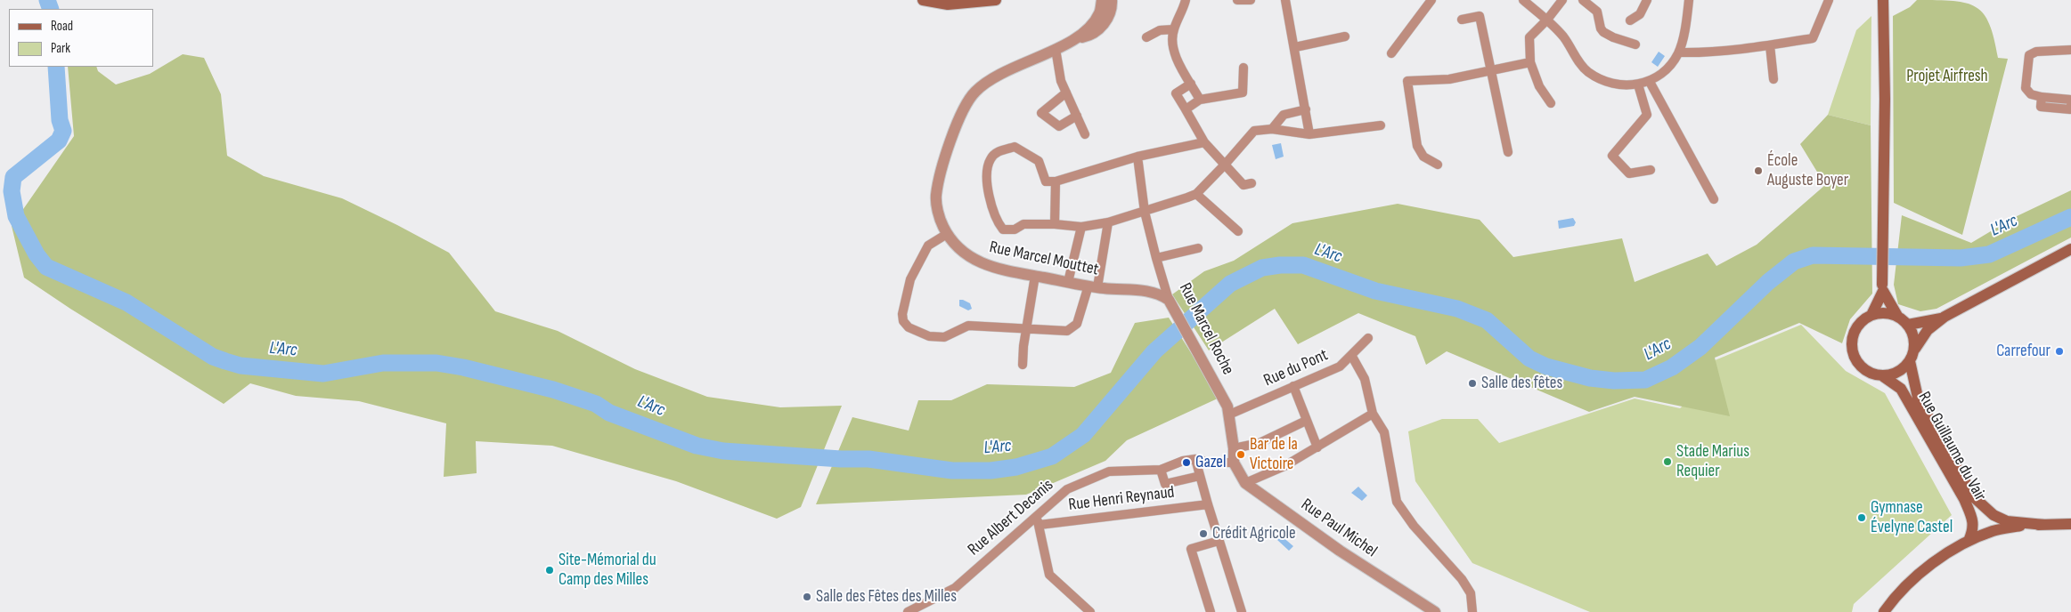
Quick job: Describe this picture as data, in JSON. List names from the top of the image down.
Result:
{
  "streets": {
    "main road": ["Rue Guillaume du Vair"],
    "street": [
      "Rue Marcel Mouttet",
      "Rue Marcel Roche",
      "Rue du Pont",
      "Rue Henri Reynaud",
      "Rue Albert Decanis",
      "Rue Paul Michel"
    ]
  },
  "crossings": [
    ["Rue Marcel Mouttet", "Rue Marcel Roche"],
    ["Rue Marcel Roche", "Rue du Pont"],
    ["Rue Marcel Roche", "Rue Paul Michel"],
    ["Rue Henri Reynaud", "Rue Albert Decanis"]
  ],
  "water": ["L'Arc"],
  "parks": ["Projet Airfresh"],
  "places": [
    "École Auguste Boyer",
    "Carrefour",
    "Salle des fêtes",
    "Bar de la Victoire",
    "Stade Marius Requier",
    "Gazel",
    "Gymnase Évelyne Castel",
    "Crédit Agricole",
    "Site-Mémorial du Camp des Milles",
    "Salle des Fêtes des Milles"
  ],
  "legend": ["Road", "Park"]
}
